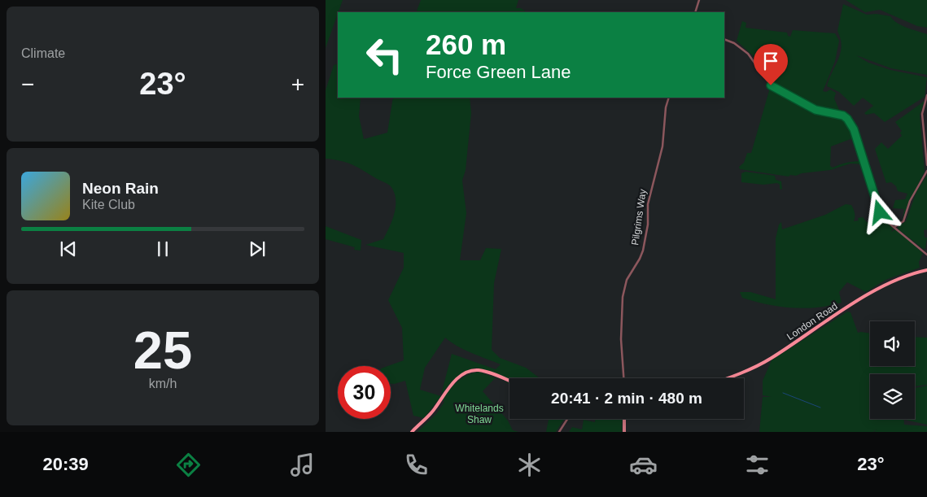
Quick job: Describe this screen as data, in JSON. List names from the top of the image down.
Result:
{
  "streets": {
    "main road": ["London Road"],
    "street": ["Pilgrims Way"]
  },
  "parks": ["Whitelands Shaw"],
  "page": {
    "tile": [
      "Climate",
      ["25", "km/h"]
    ],
    "turn": ["260 m", "Force Green Lane"],
    "heat": ["−", "23°", "+"],
    "song": ["Neon Rain", "Kite Club"],
    "limit": "30",
    "trip": "20:41 · 2 min · 480 m",
    "tabs": ["20:39", "23°"]
  }
}
